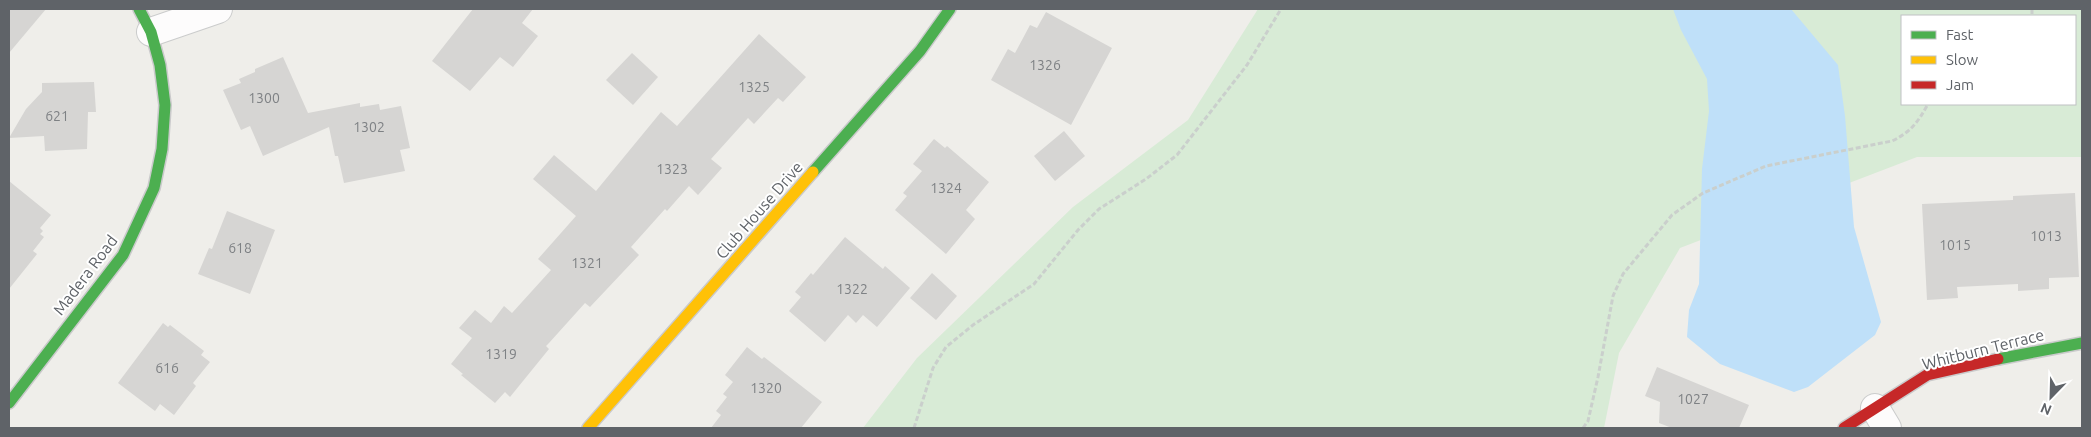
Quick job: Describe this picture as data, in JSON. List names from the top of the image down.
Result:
{
  "streets": {
    "street": ["Club House Drive", "Madera Road", "Whitburn Terrace"]
  },
  "house_numbers": [
    "1326",
    "1325",
    "1300",
    "621",
    "1302",
    "1323",
    "1324",
    "1013",
    "1015",
    "618",
    "1321",
    "1322",
    "1319",
    "616",
    "1320",
    "1027"
  ],
  "legend": ["Fast", "Slow", "Jam"],
  "north": "bottom left"
}
